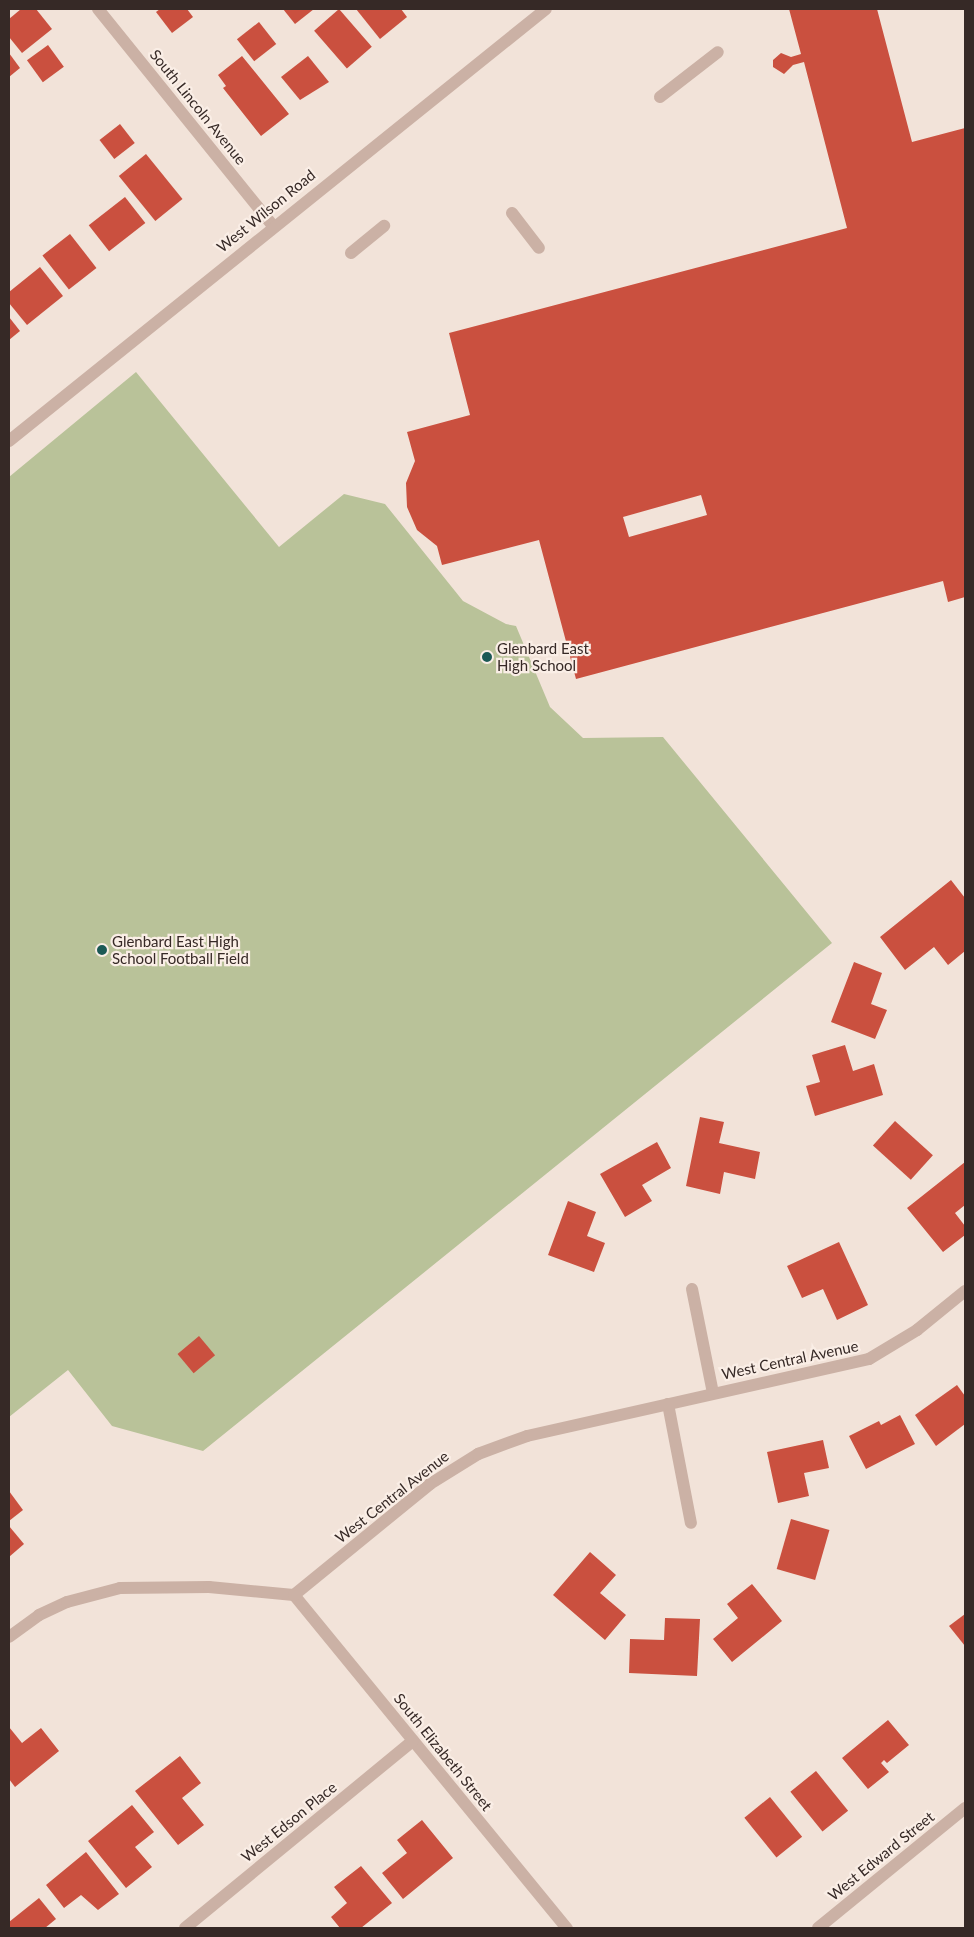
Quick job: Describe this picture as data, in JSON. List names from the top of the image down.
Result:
{
  "streets": {
    "street": [
      "South Lincoln Avenue",
      "West Wilson Road",
      "West Central Avenue",
      "South Elizabeth Street",
      "West Edson Place",
      "West Edward Street"
    ]
  },
  "crossings": [
    ["South Lincoln Avenue", "West Wilson Road"],
    ["West Central Avenue", "South Elizabeth Street"],
    ["South Elizabeth Street", "West Edson Place"]
  ],
  "places": ["Glenbard East High School", "Glenbard East High School Football Field"]
}
